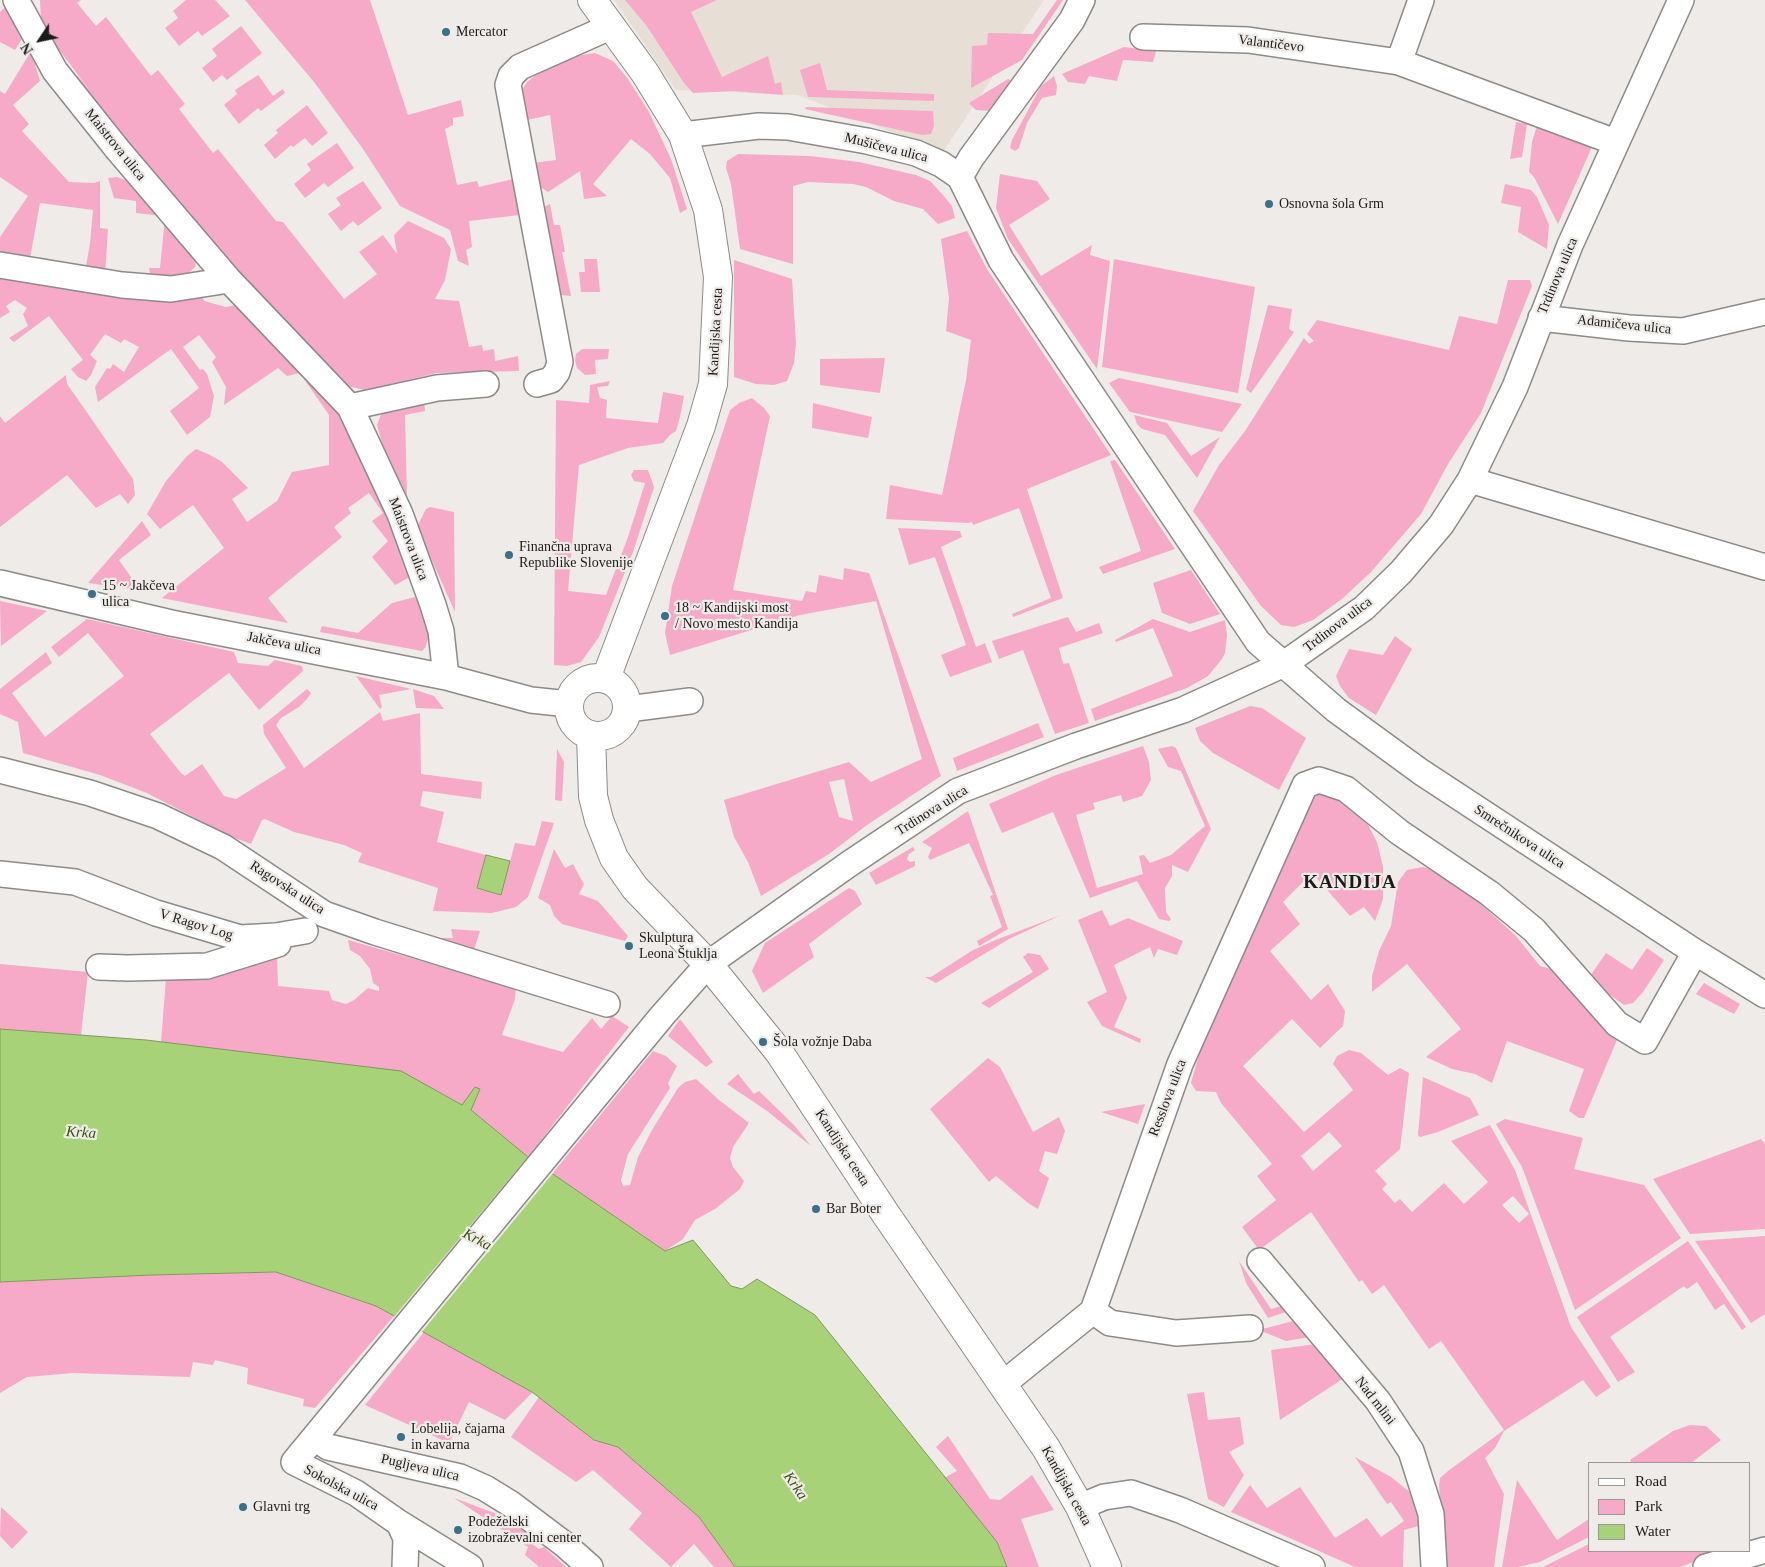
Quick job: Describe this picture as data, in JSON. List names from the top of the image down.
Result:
{
  "streets": {
    "main road": ["Kandijska cesta"],
    "street": [
      "Valantičevo",
      "Maistrova ulica",
      "Mušičeva ulica",
      "Trdinova ulica",
      "Adamičeva ulica",
      "Jakčeva ulica",
      "Smrečnikova ulica",
      "Ragovska ulica",
      "V Ragov Log",
      "Resslova ulica",
      "Nad mlini",
      "Pugljeva ulica",
      "Sokolska ulica"
    ]
  },
  "crossings": [
    ["Valantičevo", "Trdinova ulica"],
    ["Maistrova ulica", "Jakčeva ulica"],
    ["Mušičeva ulica", "Kandijska cesta"],
    ["Mušičeva ulica", "Smrečnikova ulica"],
    ["Trdinova ulica", "Adamičeva ulica"],
    ["Trdinova ulica", "Kandijska cesta"],
    ["Trdinova ulica", "Smrečnikova ulica"],
    ["Trdinova ulica", "Pugljeva ulica"],
    ["Trdinova ulica", "Sokolska ulica"],
    ["Kandijska cesta", "Jakčeva ulica"],
    ["Smrečnikova ulica", "Resslova ulica"],
    ["Pugljeva ulica", "Sokolska ulica"]
  ],
  "districts": ["KANDIJA"],
  "water": ["Krka"],
  "places": [
    "Mercator",
    "Osnovna šola Grm",
    "Finančna uprava Republike Slovenije",
    "15 ~ Jakčeva ulica",
    "18 ~ Kandijski most / Novo mesto Kandija",
    "Skulptura Leona Štuklja",
    "Šola vožnje Daba",
    "Bar Boter",
    "Lobelija, čajarna in kavarna",
    "Glavni trg",
    "Podeželski izobraževalni center"
  ],
  "legend": ["Road", "Park", "Water"],
  "north": "bottom left"
}
